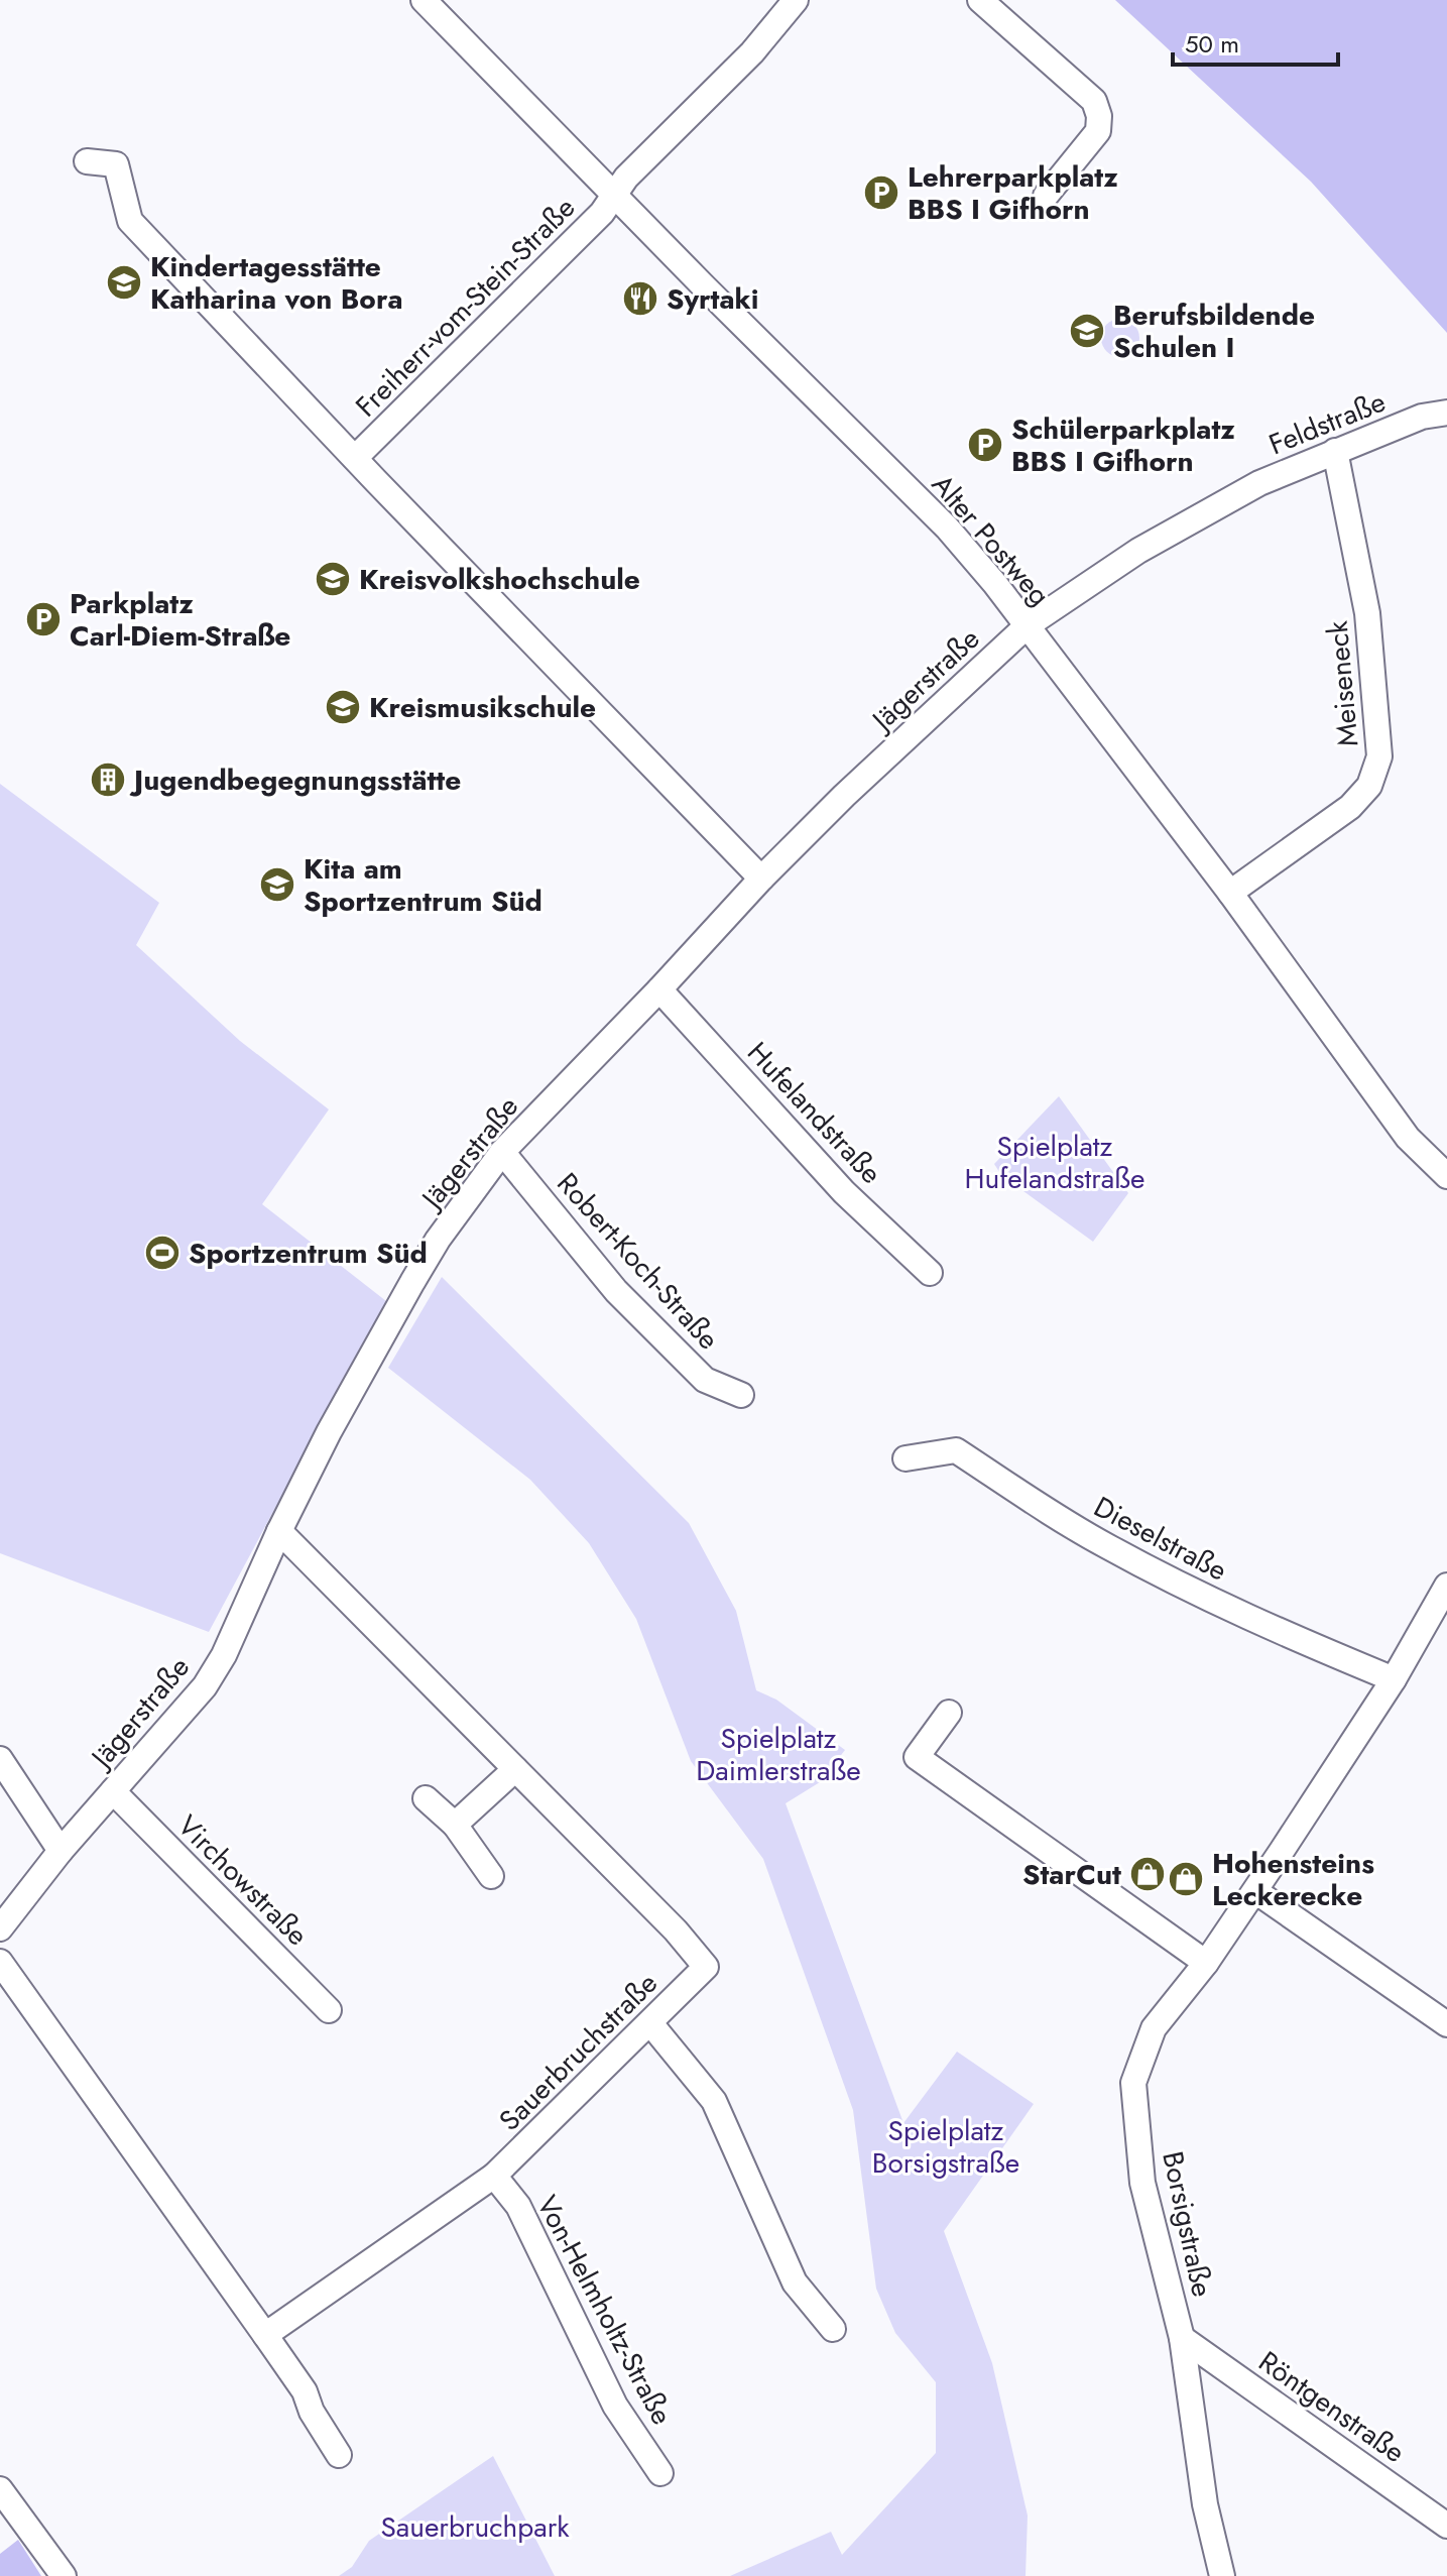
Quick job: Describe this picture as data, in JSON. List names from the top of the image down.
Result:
{
  "streets": {
    "street": [
      "Freiherr-vom-Stein-Straße",
      "Feldstraße",
      "Alter Postweg",
      "Jägerstraße",
      "Meiseneck",
      "Hufelandstraße",
      "Robert-Koch-Straße",
      "Dieselstraße",
      "Virchowstraße",
      "Sauerbruchstraße",
      "Borsigstraße",
      "Von-Helmholtz-Straße",
      "Röntgenstraße"
    ]
  },
  "crossings": [
    ["Freiherr-vom-Stein-Straße", "Alter Postweg"],
    ["Freiherr-vom-Stein-Straße", "Jägerstraße"],
    ["Feldstraße", "Alter Postweg"],
    ["Feldstraße", "Jägerstraße"],
    ["Feldstraße", "Meiseneck"],
    ["Alter Postweg", "Jägerstraße"],
    ["Alter Postweg", "Meiseneck"],
    ["Jägerstraße", "Hufelandstraße"],
    ["Jägerstraße", "Robert-Koch-Straße"],
    ["Jägerstraße", "Virchowstraße"],
    ["Jägerstraße", "Sauerbruchstraße"],
    ["Dieselstraße", "Borsigstraße"],
    ["Sauerbruchstraße", "Von-Helmholtz-Straße"],
    ["Borsigstraße", "Röntgenstraße"]
  ],
  "parks": [
    "Spielplatz Hufelandstraße",
    "Spielplatz Daimlerstraße",
    "Spielplatz Borsigstraße",
    "Sauerbruchpark"
  ],
  "places": {
    "parking": ["Lehrerparkplatz BBS I Gifhorn", "Schülerparkplatz BBS I Gifhorn", "Parkplatz Carl-Diem-Straße"],
    "school or university": [
      "Kindertagesstätte Katharina von Bora",
      "Berufsbildende Schulen I",
      "Kreisvolkshochschule",
      "Kreismusikschule",
      "Kita am Sportzentrum Süd"
    ],
    "restaurant": ["Syrtaki"],
    "building": ["Jugendbegegnungsstätte"],
    "sports": ["Sportzentrum Süd"],
    "shop": ["StarCut", "Hohensteins Leckerecke"]
  },
  "scale_bar": "50 m"
}
